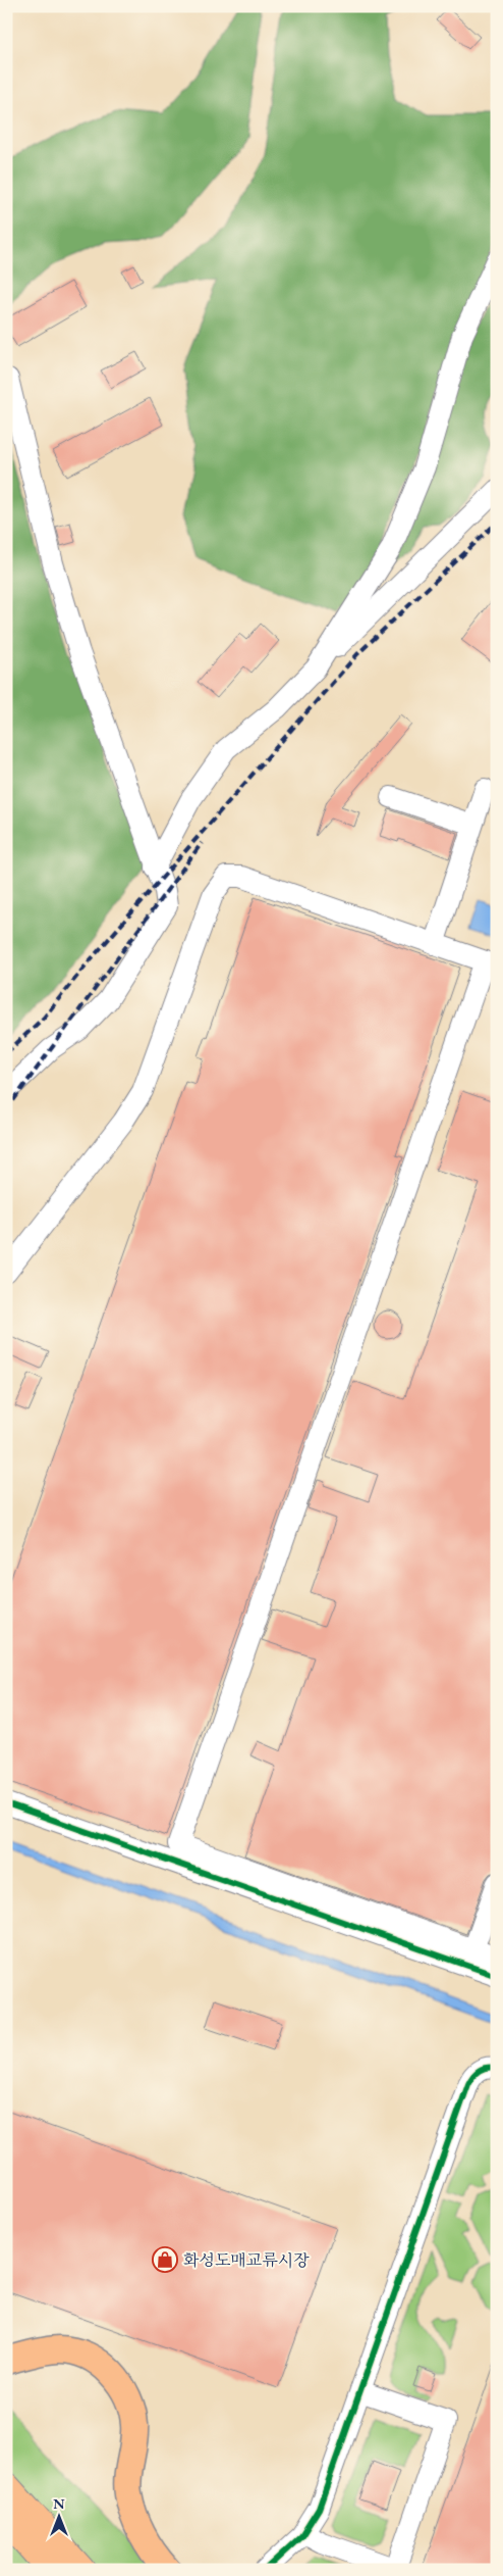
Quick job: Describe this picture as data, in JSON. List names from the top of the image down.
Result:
{
  "places": {
    "shop": ["화성도매교류시장"]
  },
  "north": "top"
}
